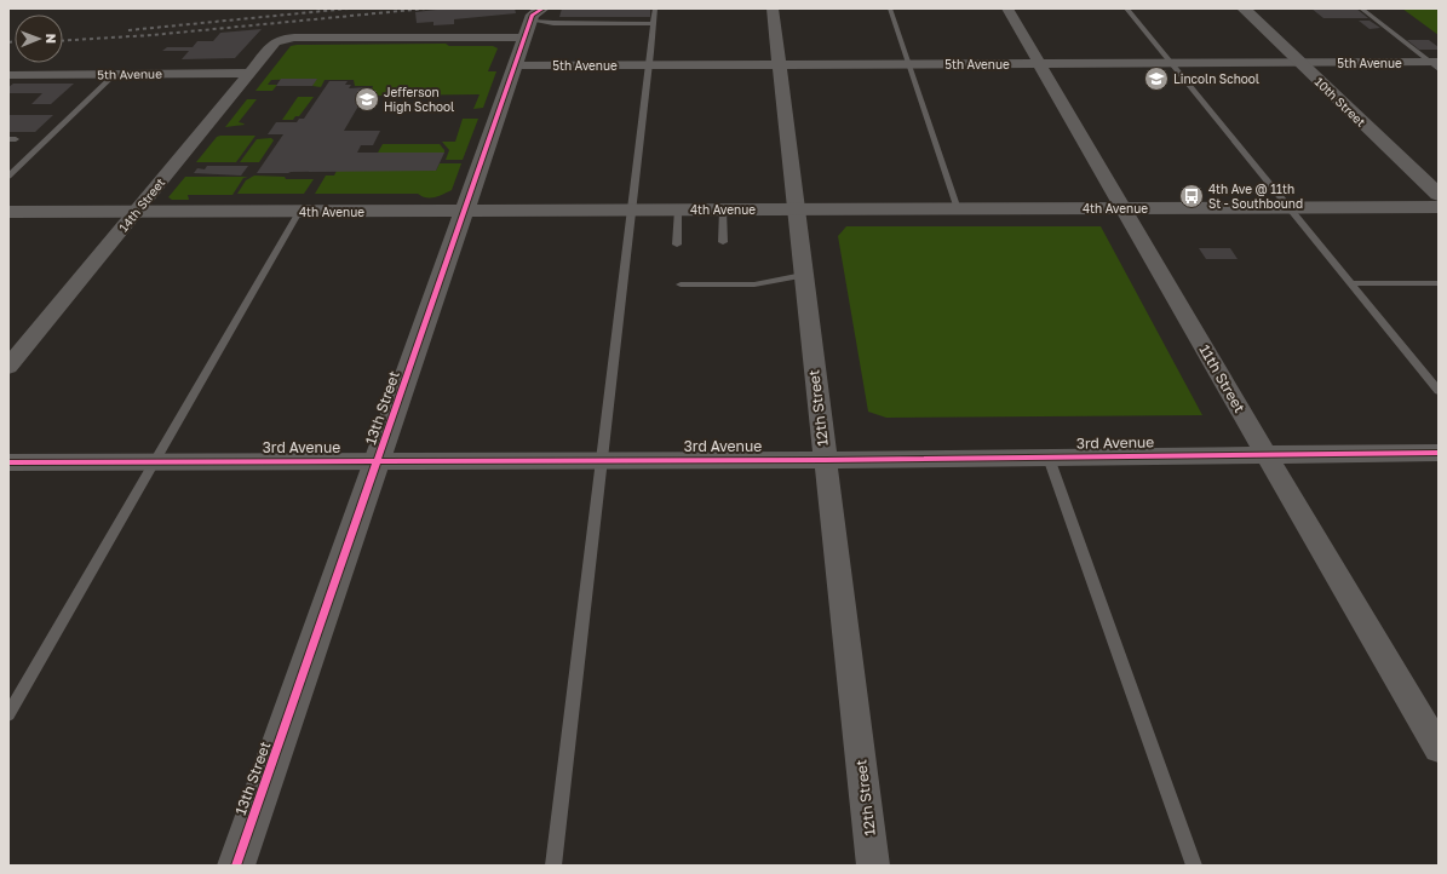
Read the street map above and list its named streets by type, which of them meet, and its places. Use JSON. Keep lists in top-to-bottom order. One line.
{"streets":{"street":["5th Avenue","10th Street","14th Street","4th Avenue","11th Street","13th Street","12th Street","3rd Avenue"]},"crossings":[["5th Avenue","10th Street"],["5th Avenue","14th Street"],["5th Avenue","11th Street"],["5th Avenue","13th Street"],["5th Avenue","12th Street"],["14th Street","4th Avenue"],["14th Street","13th Street"],["4th Avenue","11th Street"],["4th Avenue","13th Street"],["4th Avenue","12th Street"],["11th Street","3rd Avenue"],["13th Street","3rd Avenue"],["12th Street","3rd Avenue"]],"places":{"school or university":["Lincoln School","Jefferson High School"],"bus stop":["4th Ave @ 11th St - Southbound"]},"north":"right"}
